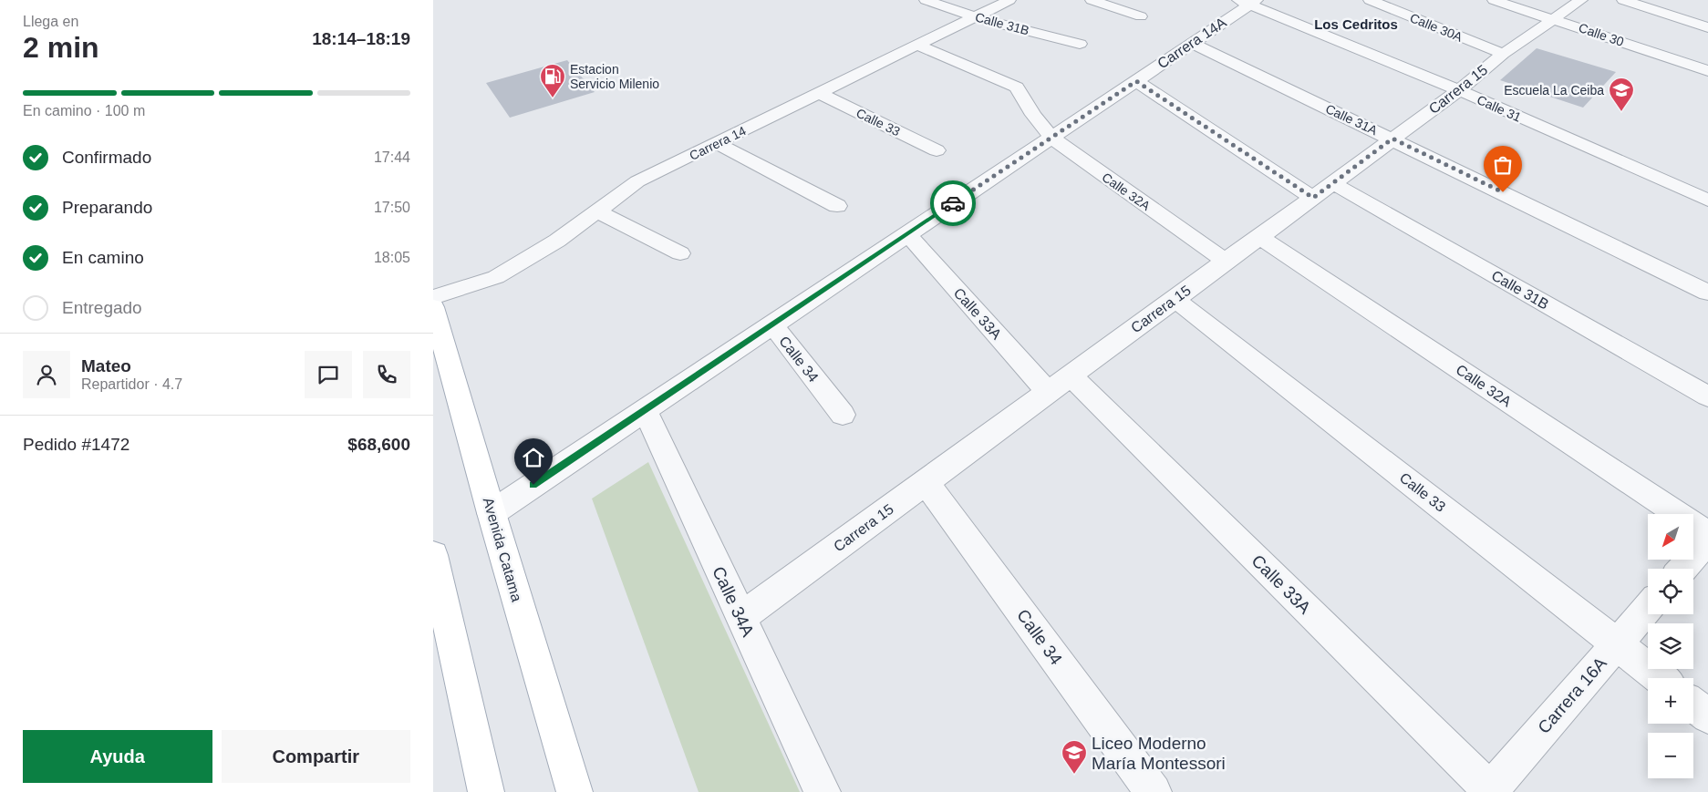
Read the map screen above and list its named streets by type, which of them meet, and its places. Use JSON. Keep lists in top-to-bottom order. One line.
{"streets":{"main road":["Avenida Catama"],"street":["Calle 31B","Calle 30A","Calle 30","Carrera 14A","Carrera 15","Calle 31","Calle 31A","Calle 33","Carrera 14","Calle 32A","Calle 33A","Calle 34","Calle 34A","Carrera 16A"]},"crossings":[["Calle 31B","Carrera 15"],["Calle 31B","Carrera 14"],["Calle 30A","Carrera 15"],["Calle 30","Carrera 15"],["Carrera 14A","Calle 31"],["Carrera 14A","Calle 31A"],["Carrera 14A","Calle 32A"],["Carrera 14A","Calle 33A"],["Carrera 14A","Calle 34"],["Carrera 14A","Avenida Catama"],["Carrera 14A","Calle 34A"],["Carrera 15","Calle 31"],["Carrera 15","Calle 31A"],["Carrera 15","Calle 33"],["Carrera 15","Calle 32A"],["Carrera 15","Calle 33A"],["Carrera 15","Calle 34"],["Carrera 15","Calle 34A"],["Calle 33","Carrera 14"],["Calle 33","Carrera 16A"],["Carrera 14","Calle 32A"],["Calle 33A","Carrera 16A"]],"districts":["Los Cedritos"],"places":{"fuel station":["Estacion Servicio Milenio"],"school or university":["Escuela La Ceiba","Liceo Moderno María Montessori"]},"north":"bottom left","page":{"heading":["2 min","Llega en","18:14–18:19"],"panel":["Mateo","Repartidor · 4.7","Pedido #1472","$68,600"],"bar":"En camino · 100 m","list":[["Confirmado","17:44"],["Preparando","17:50"],["En camino","18:05"],"Entregado"],"map_buttons":["+","−"],"buttons":["Ayuda","Compartir"]}}
